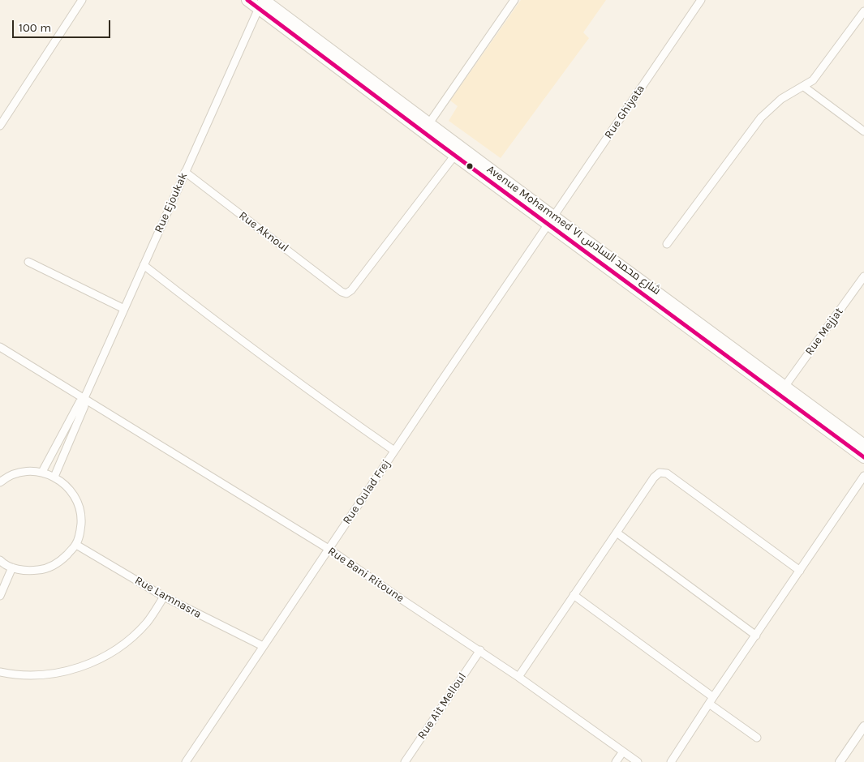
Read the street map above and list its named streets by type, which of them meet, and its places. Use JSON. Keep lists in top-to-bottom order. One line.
{"streets":{"main road":["Avenue Mohammed VI شارع محمد السادس"],"street":["Rue Ghiyata","Rue Ejoukak","Rue Aknoul","Rue Mejjat","Rue Oulad Frej","Rue Bani Ritoune","Rue Lamnasra","Rue Ait Melloul"]},"crossings":[["Rue Ghiyata","Avenue Mohammed VI شارع محمد السادس"],["Rue Ghiyata","Rue Oulad Frej"],["Rue Ejoukak","Avenue Mohammed VI شارع محمد السادس"],["Rue Ejoukak","Rue Aknoul"],["Rue Ejoukak","Rue Bani Ritoune"],["Avenue Mohammed VI شارع محمد السادس","Rue Aknoul"],["Avenue Mohammed VI شارع محمد السادس","Rue Mejjat"],["Avenue Mohammed VI شارع محمد السادس","Rue Oulad Frej"],["Rue Oulad Frej","Rue Bani Ritoune"],["Rue Oulad Frej","Rue Lamnasra"],["Rue Bani Ritoune","Rue Ait Melloul"]],"scale_bar":"100 m"}
